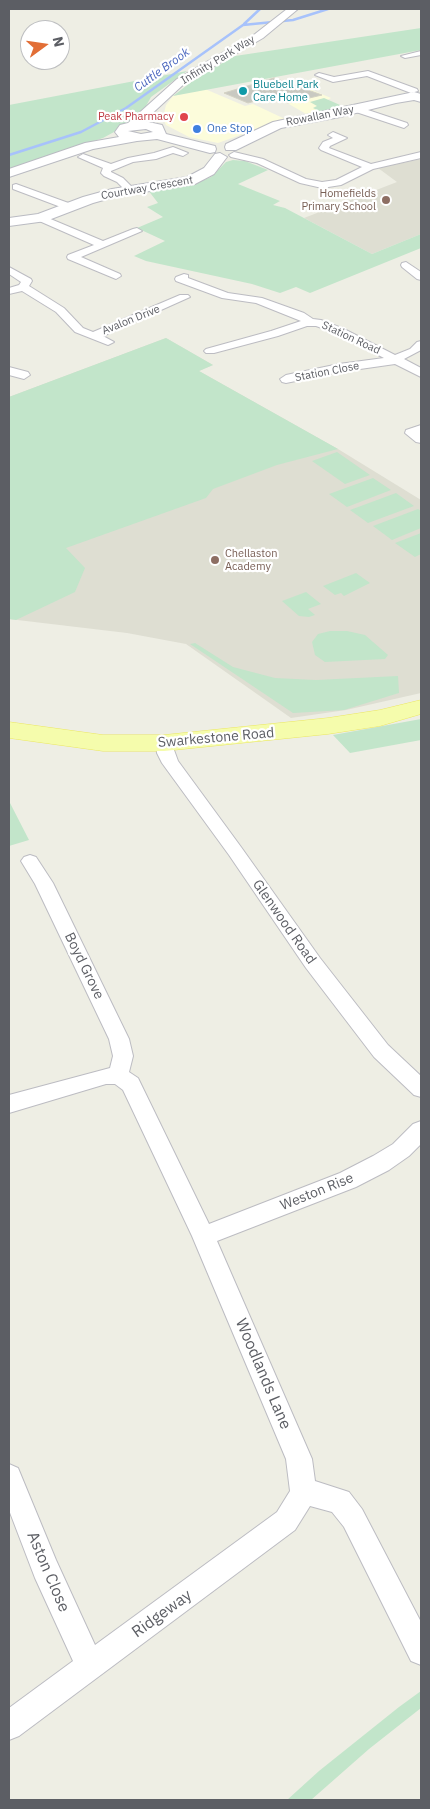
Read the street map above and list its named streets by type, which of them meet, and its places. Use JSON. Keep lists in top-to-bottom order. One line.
{"streets":{"main road":["Swarkestone Road"],"street":["Infinity Park Way","Rowallan Way","Courtway Crescent","Avalon Drive","Station Road","Station Close","Glenwood Road","Boyd Grove","Weston Rise","Woodlands Lane","Aston Close","Ridgeway"]},"crossings":[["Infinity Park Way","Rowallan Way"],["Rowallan Way","Courtway Crescent"],["Station Road","Station Close"],["Swarkestone Road","Glenwood Road"],["Boyd Grove","Woodlands Lane"],["Weston Rise","Woodlands Lane"],["Woodlands Lane","Ridgeway"],["Aston Close","Ridgeway"]],"water":["Cuttle Brook"],"places":["Bluebell Park Care Home","Peak Pharmacy","One Stop","Homefields Primary School","Chellaston Academy"],"north":"right"}
